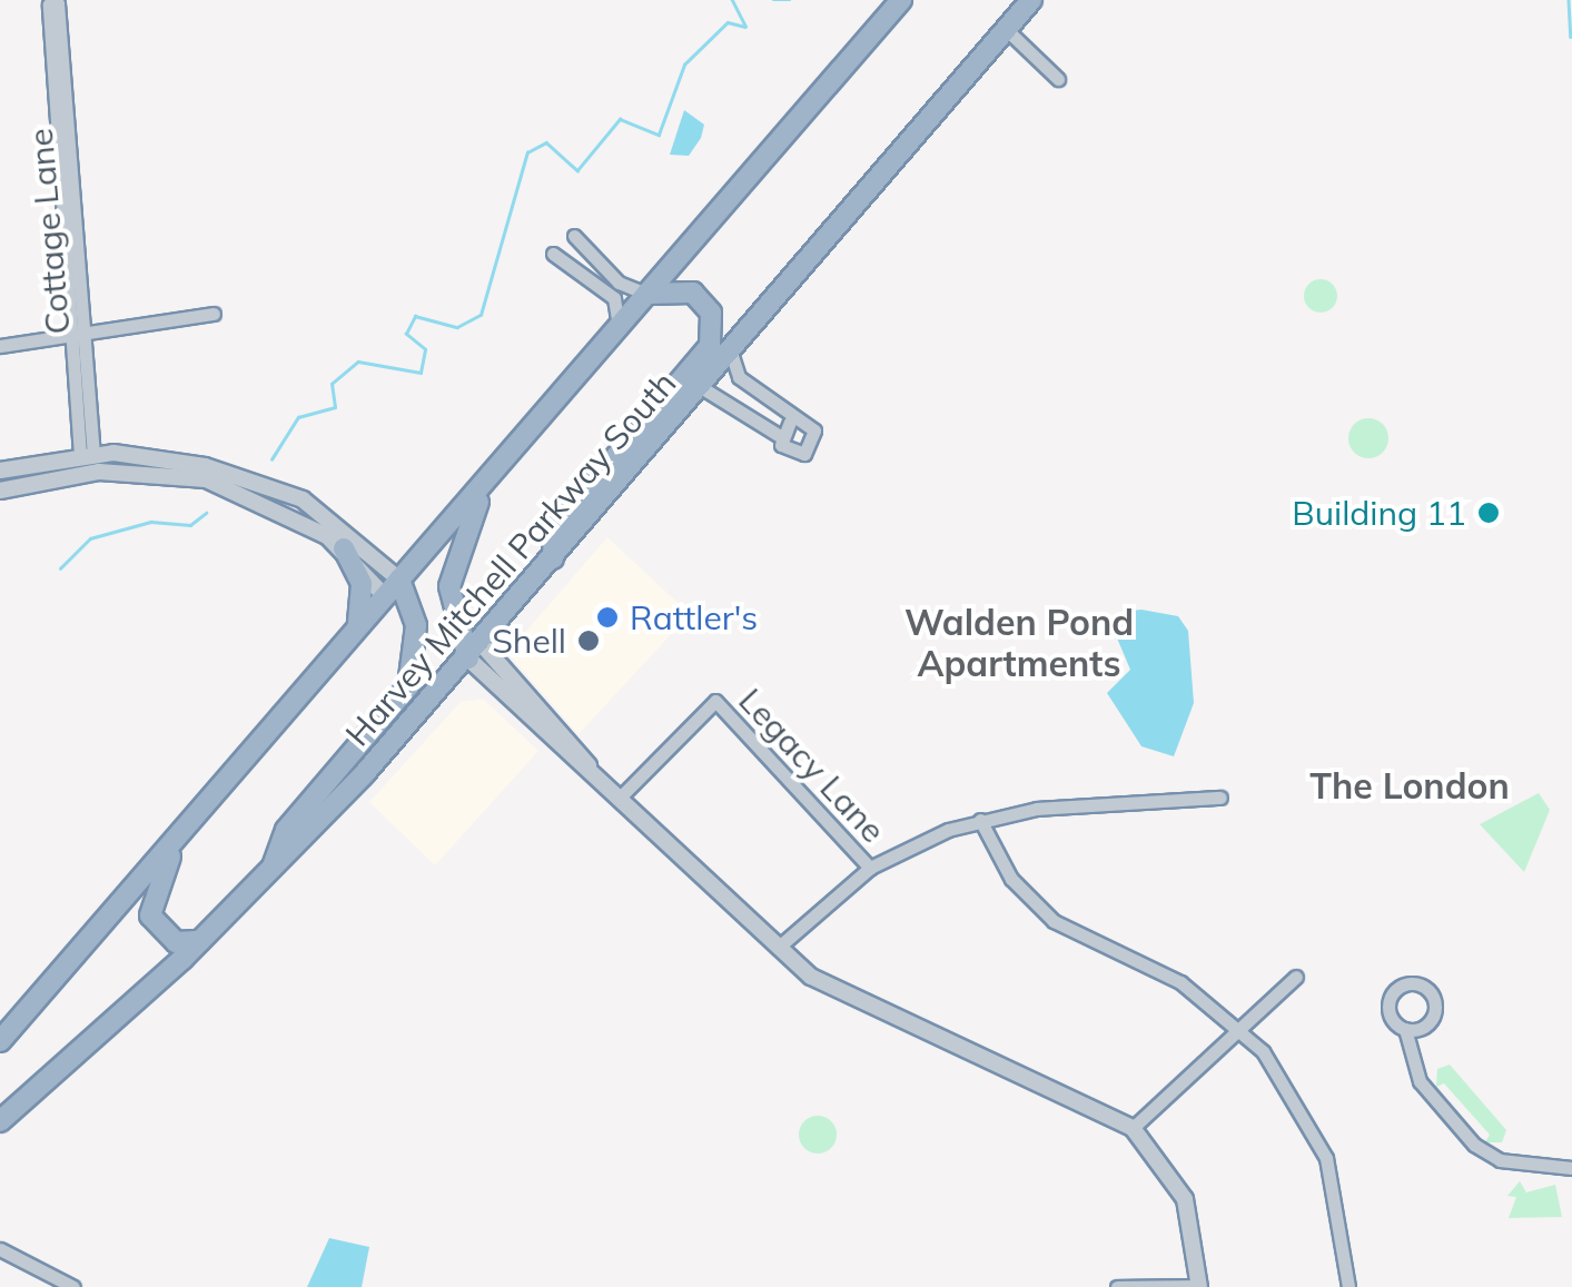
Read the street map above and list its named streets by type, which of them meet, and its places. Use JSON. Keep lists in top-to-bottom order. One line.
{"streets":{"highway":["Harvey Mitchell Parkway South"],"street":["Cottage Lane","Legacy Lane"]},"districts":["Walden Pond Apartments","The London"],"places":["Building 11","Rattler's","Shell"]}
